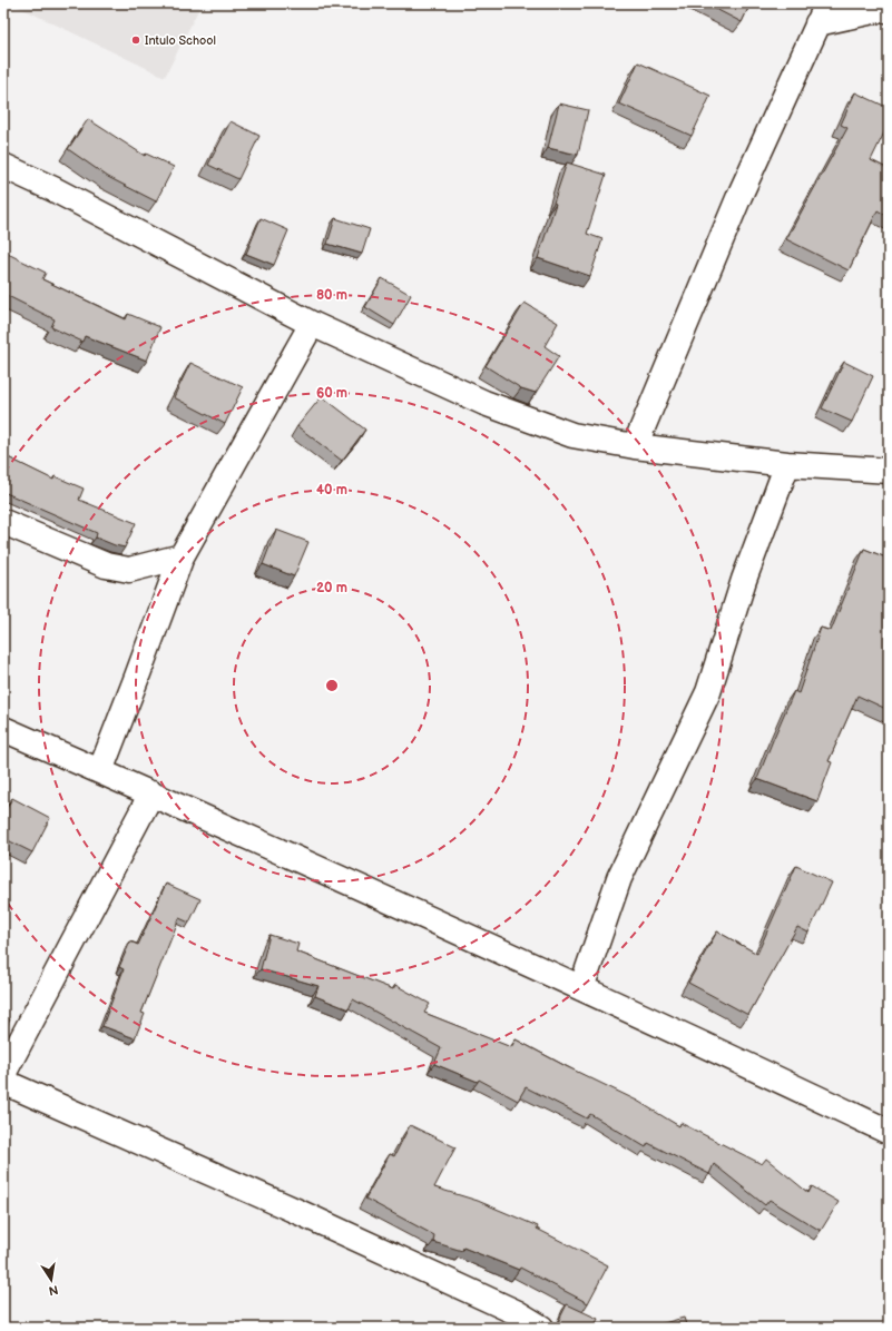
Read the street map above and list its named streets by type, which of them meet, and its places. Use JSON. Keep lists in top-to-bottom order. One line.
{"places":["Intulo School"],"north":"bottom","rings":["80 m","60 m","40 m","20 m"]}
